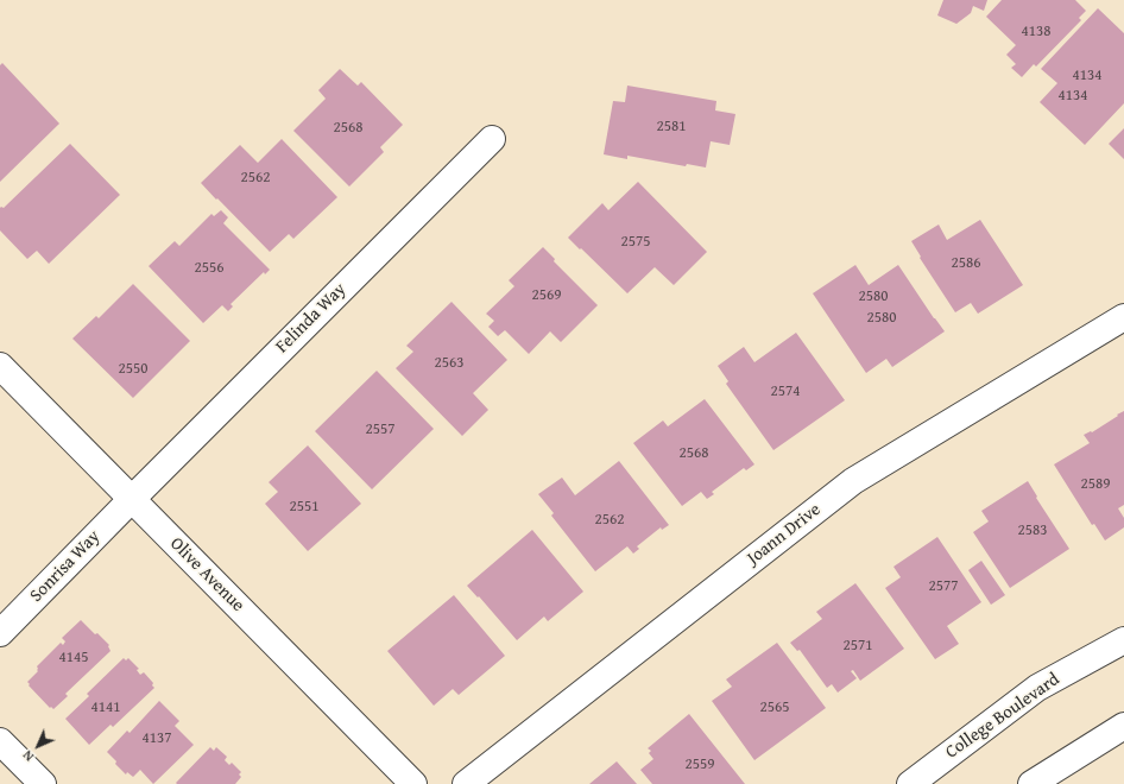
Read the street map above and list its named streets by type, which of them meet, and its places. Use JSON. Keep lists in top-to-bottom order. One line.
{"streets":{"street":["Felinda Way","Joann Drive","Sonrisa Way","Olive Avenue","College Boulevard"]},"crossings":[["Felinda Way","Sonrisa Way"],["Felinda Way","Olive Avenue"],["Sonrisa Way","Olive Avenue"]],"house_numbers":["4138","4134","4134","2581","2568","2562","2575","2586","2556","2569","2580","2580","2563","2550","2574","2557","2568","2589","2551","2562","2583","2577","2571","4145","4141","2565","4137","2559"],"north":"bottom left"}
